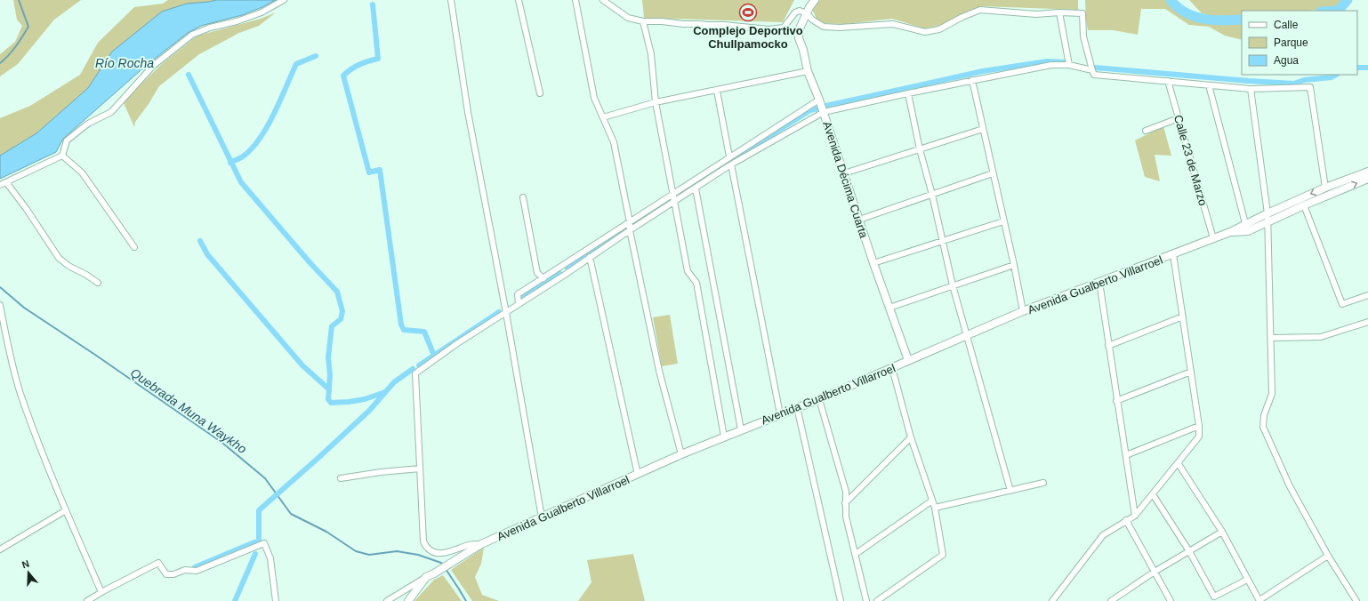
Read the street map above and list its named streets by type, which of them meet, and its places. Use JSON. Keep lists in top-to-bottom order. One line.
{"streets":{"main road":["Avenida Décima Cuarta","Avenida Gualberto Villarroel"],"street":["Calle 23 de Marzo"]},"crossings":[["Calle 23 de Marzo","Avenida Gualberto Villarroel"],["Avenida Décima Cuarta","Avenida Gualberto Villarroel"]],"water":["Río Rocha","Quebrada Muna Waykho"],"places":{"sports":["Complejo Deportivo Chullpamocko"]},"legend":["Calle","Parque","Agua"],"north":"top"}
